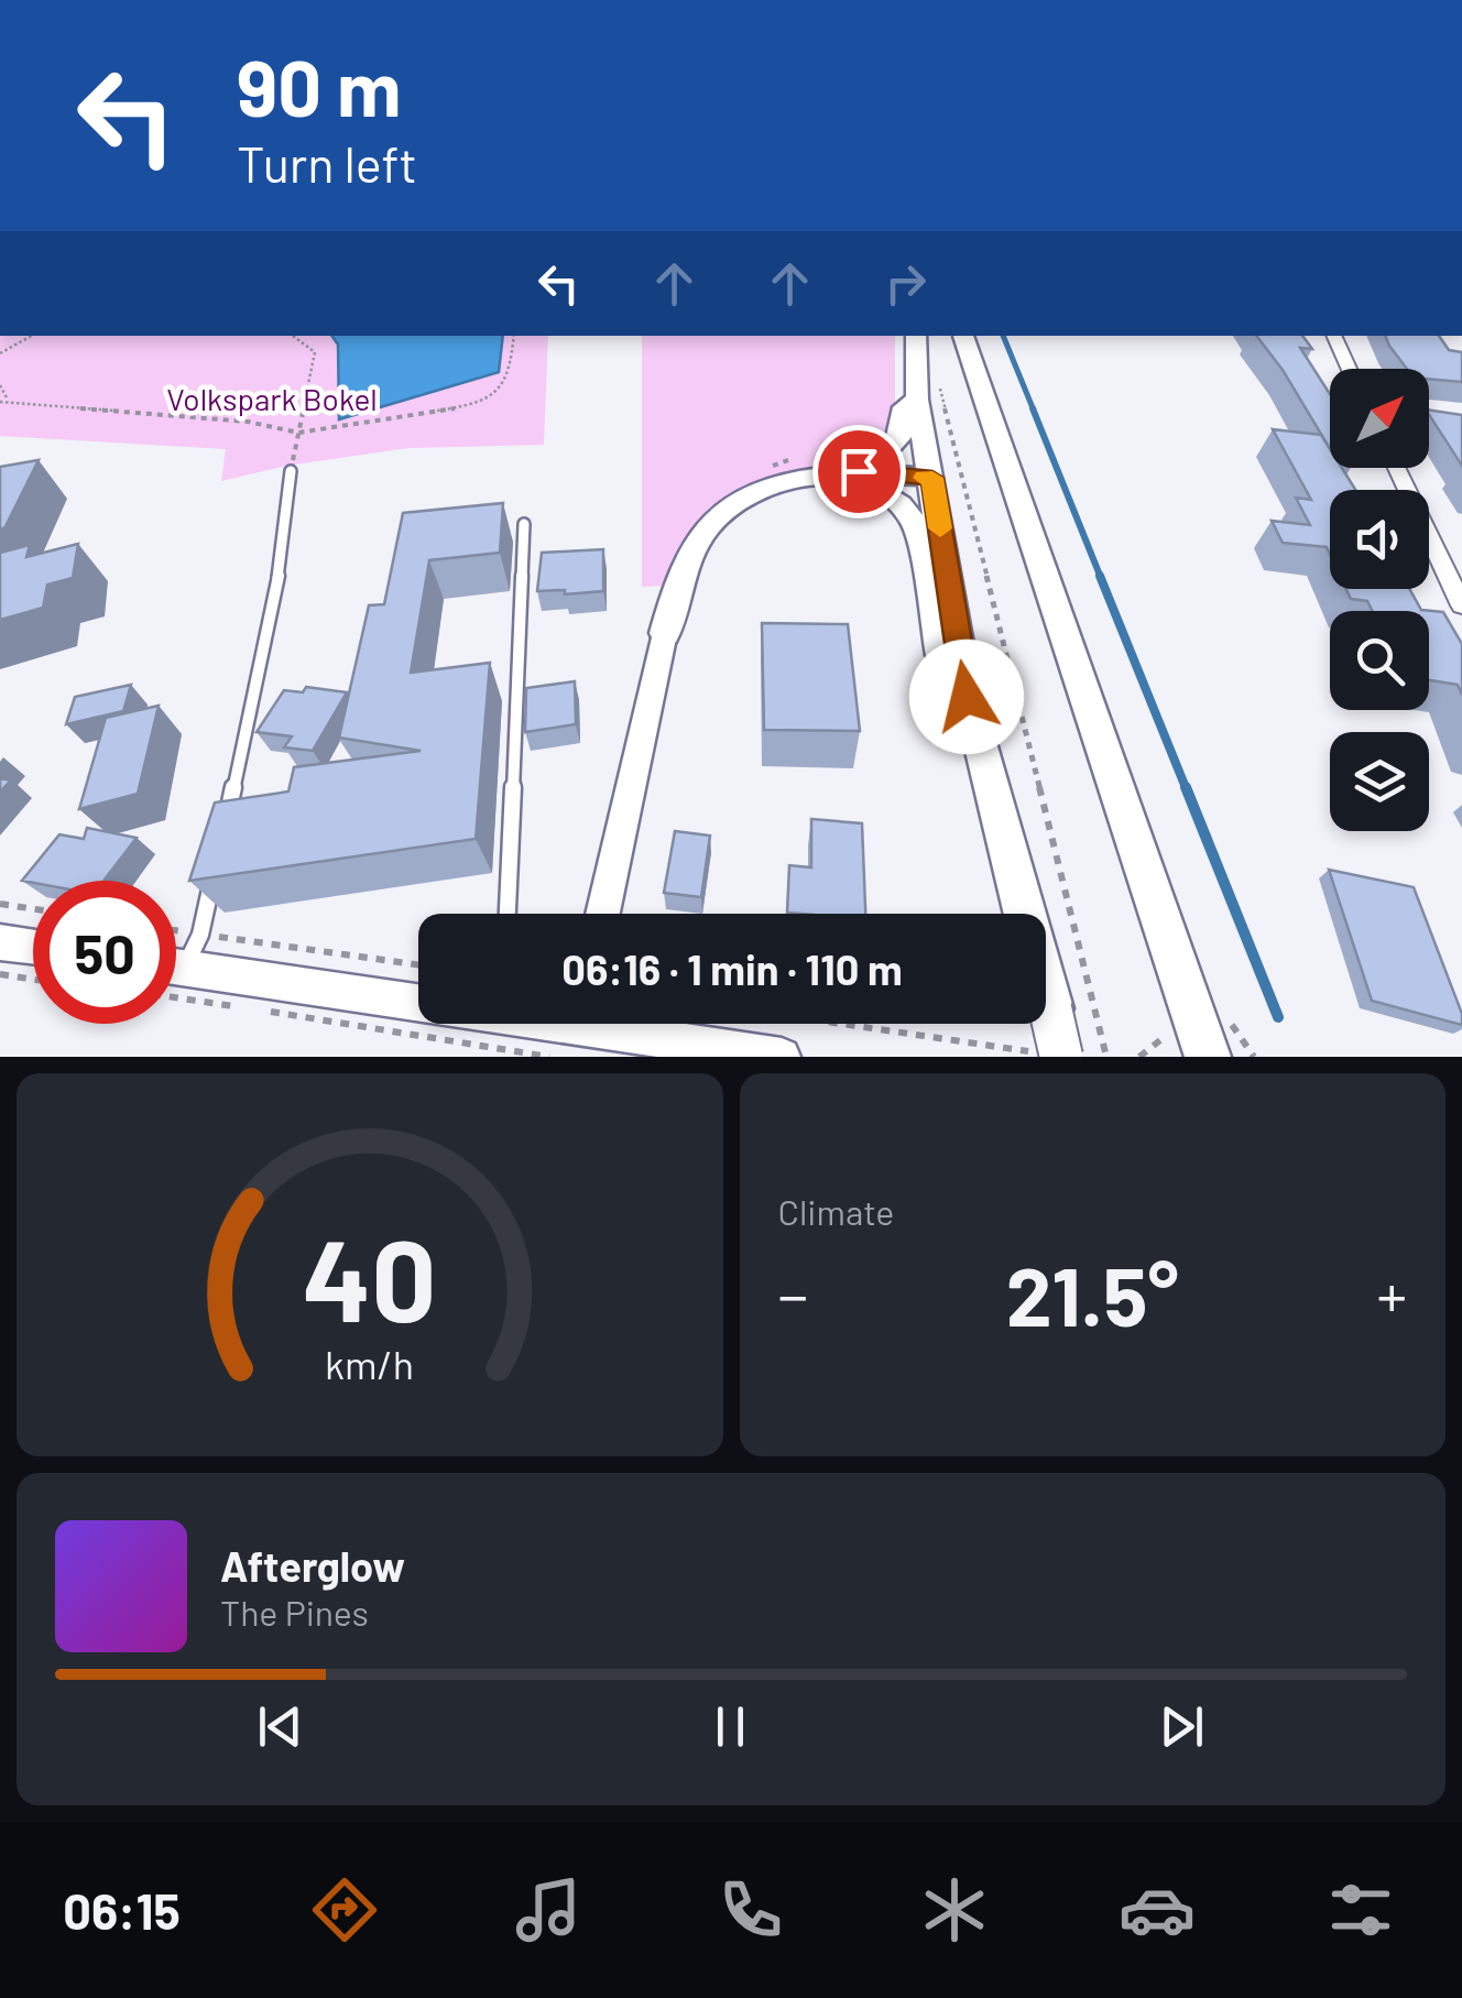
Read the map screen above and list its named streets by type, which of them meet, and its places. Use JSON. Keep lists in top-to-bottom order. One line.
{"parks":["Volkspark Bokel"],"north":"top right","page":{"turn":["90 m","Turn left"],"limit":"50","trip":"06:16 · 1 min · 110 m","tile":"Climate","heat":["−","21.5°","+"],"song":["Afterglow","The Pines"],"tabs":"06:15","gauge":["40","km/h"]}}
